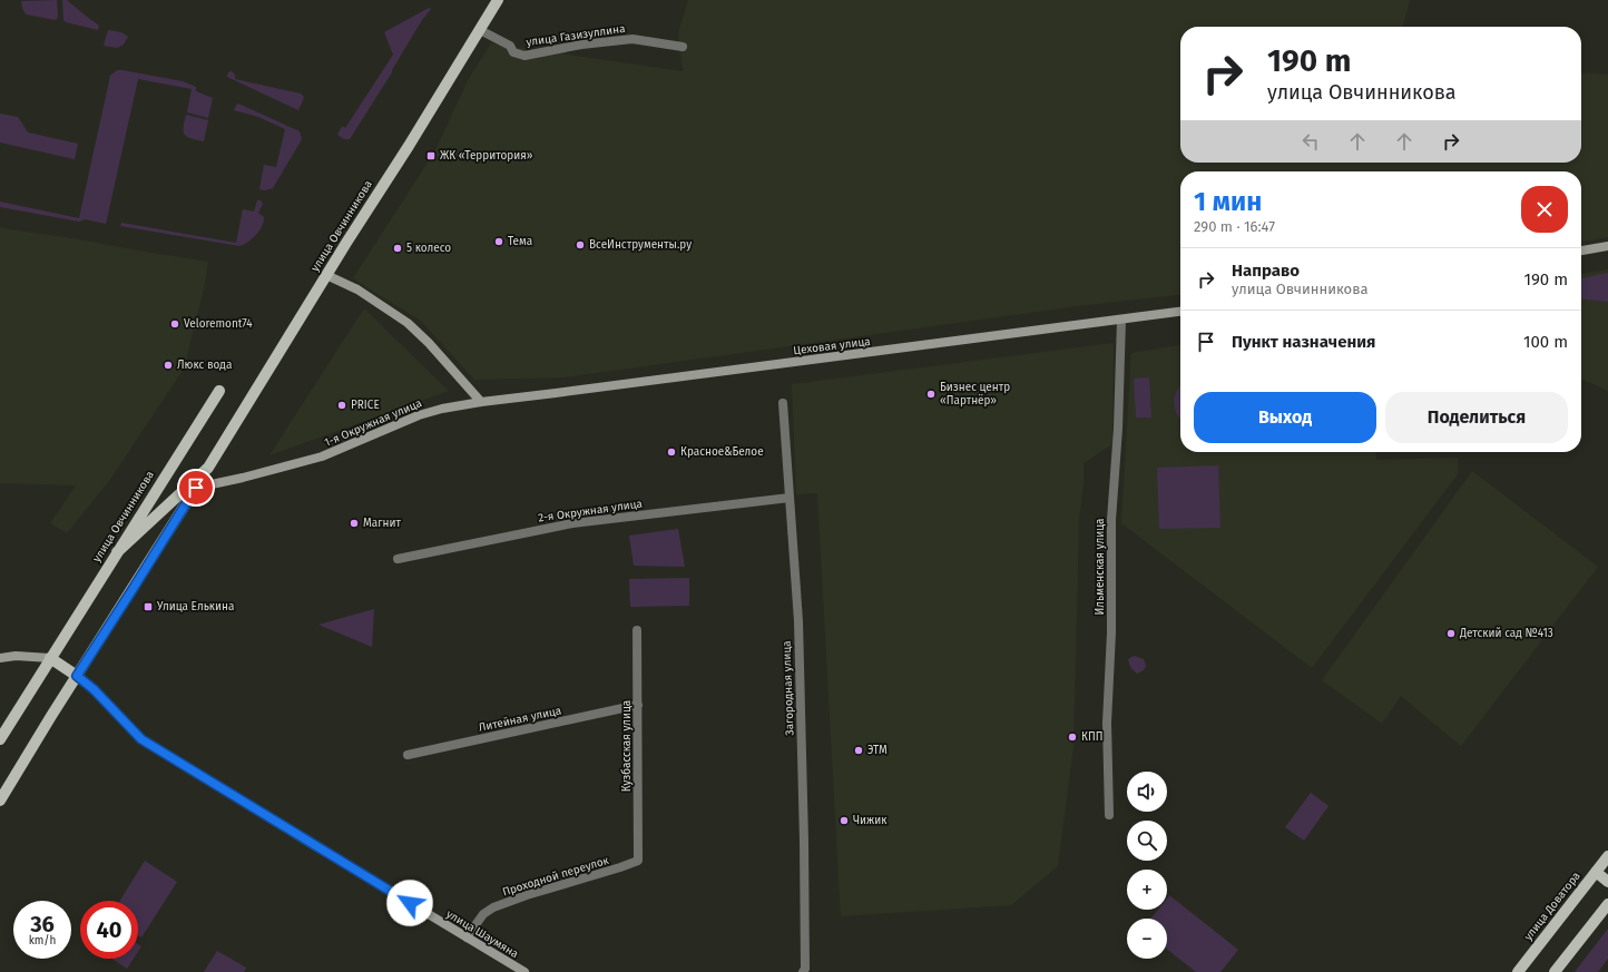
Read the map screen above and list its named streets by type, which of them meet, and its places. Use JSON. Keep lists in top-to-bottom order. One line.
{"streets":{"main road":["улица Овчинникова","Цеховая улица","1-я Окружная улица","улица Доватора","улица Шаумяна"],"street":["улица Газизуллина","2-я Окружная улица","Ильменская улица","Загородная улица","Литейная улица","Кузбасская улица","Проходной переулок"]},"crossings":[["улица Газизуллина","улица Овчинникова"],["Цеховая улица","1-я Окружная улица"],["Цеховая улица","Ильменская улица"],["2-я Окружная улица","Загородная улица"],["Литейная улица","Кузбасская улица"],["Кузбасская улица","Проходной переулок"],["Проходной переулок","улица Шаумяна"]],"places":{"transit":["ЖК «Территория»","Улица Елькина"],"other":["Тема","ВсеИнструменты.ру","5 колесо","Veloremont74","Люкс вода","Бизнес центр «Партнёр»","PRICE","Красное&Белое","Магнит","Детский сад №413","КПП","ЭТМ","Чижик"]},"page":{"turn":["190 m","улица Овчинникова"],"heading":["1 мин","290 m · 16:47"],"list":[{"name":"Направо","note":"улица Овчинникова","value":"190 m"},{"name":"Пункт назначения","value":"100 m"}],"buttons":["Выход","Поделиться"],"map_buttons":["+","−"],"speed":"36 km/h","limit":"40"}}
